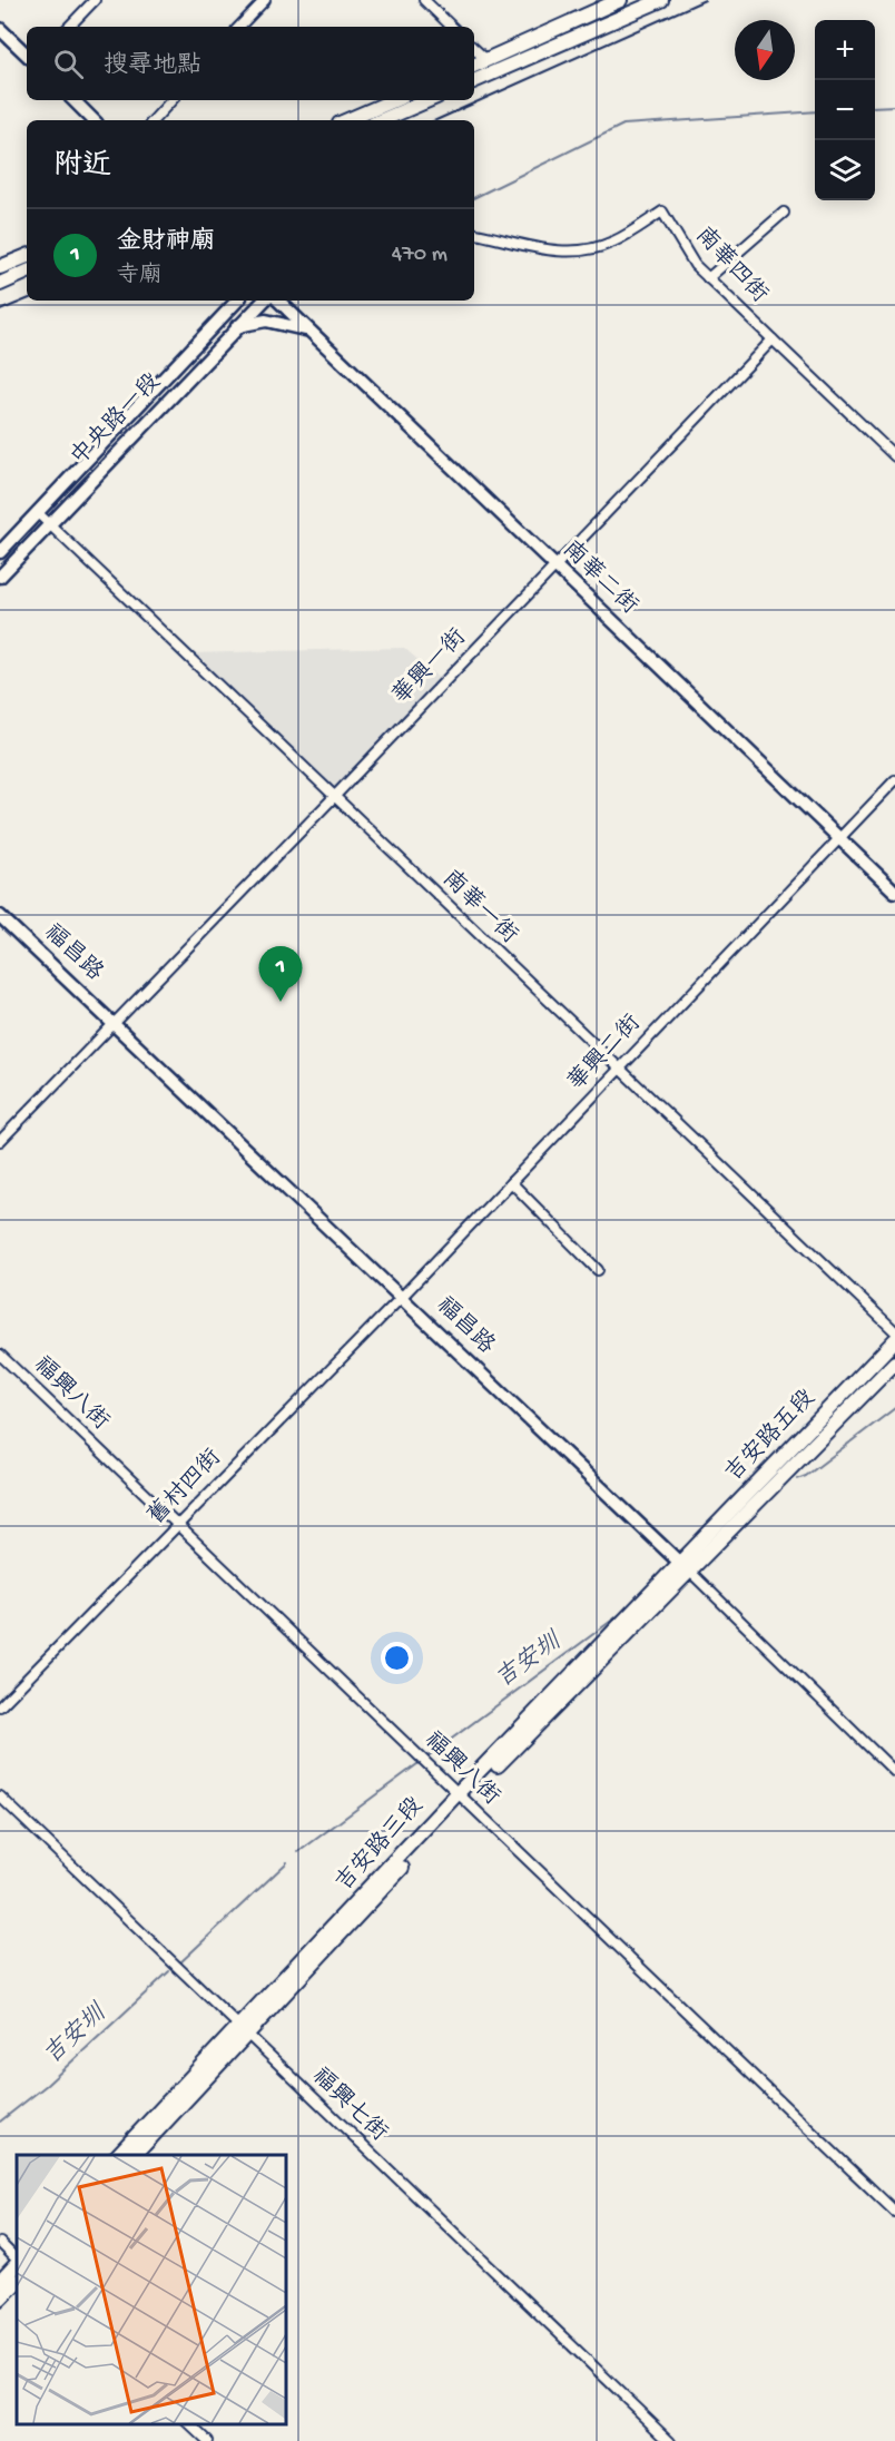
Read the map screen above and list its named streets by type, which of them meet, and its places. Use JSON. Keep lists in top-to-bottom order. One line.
{"streets":{"main road":["吉安路五段","吉安路三段"],"street":["南華四街","中央路一段","南華二街","華興一街","南華一街","福昌路","華興二街","福興八街","舊村四街","福興七街"]},"crossings":[["南華四街","華興一街"],["中央路一段","南華一街"],["南華二街","華興一街"],["南華二街","華興二街"],["華興一街","南華一街"],["華興一街","福昌路"],["南華一街","華興二街"],["福昌路","華興二街"],["福昌路","吉安路五段"],["福昌路","舊村四街"],["福昌路","吉安路三段"],["華興二街","舊村四街"],["福興八街","舊村四街"],["福興八街","吉安路三段"],["吉安路五段","吉安路三段"],["吉安路三段","福興七街"]],"water":["吉安圳"],"north":"bottom","page":{"map_buttons":["+","−"],"search":"搜尋地點","heading":"附近","list":[{"mark":"1","name":"金財神廟","note":"寺廟","value":"470 m"}],"pins":"1"}}
